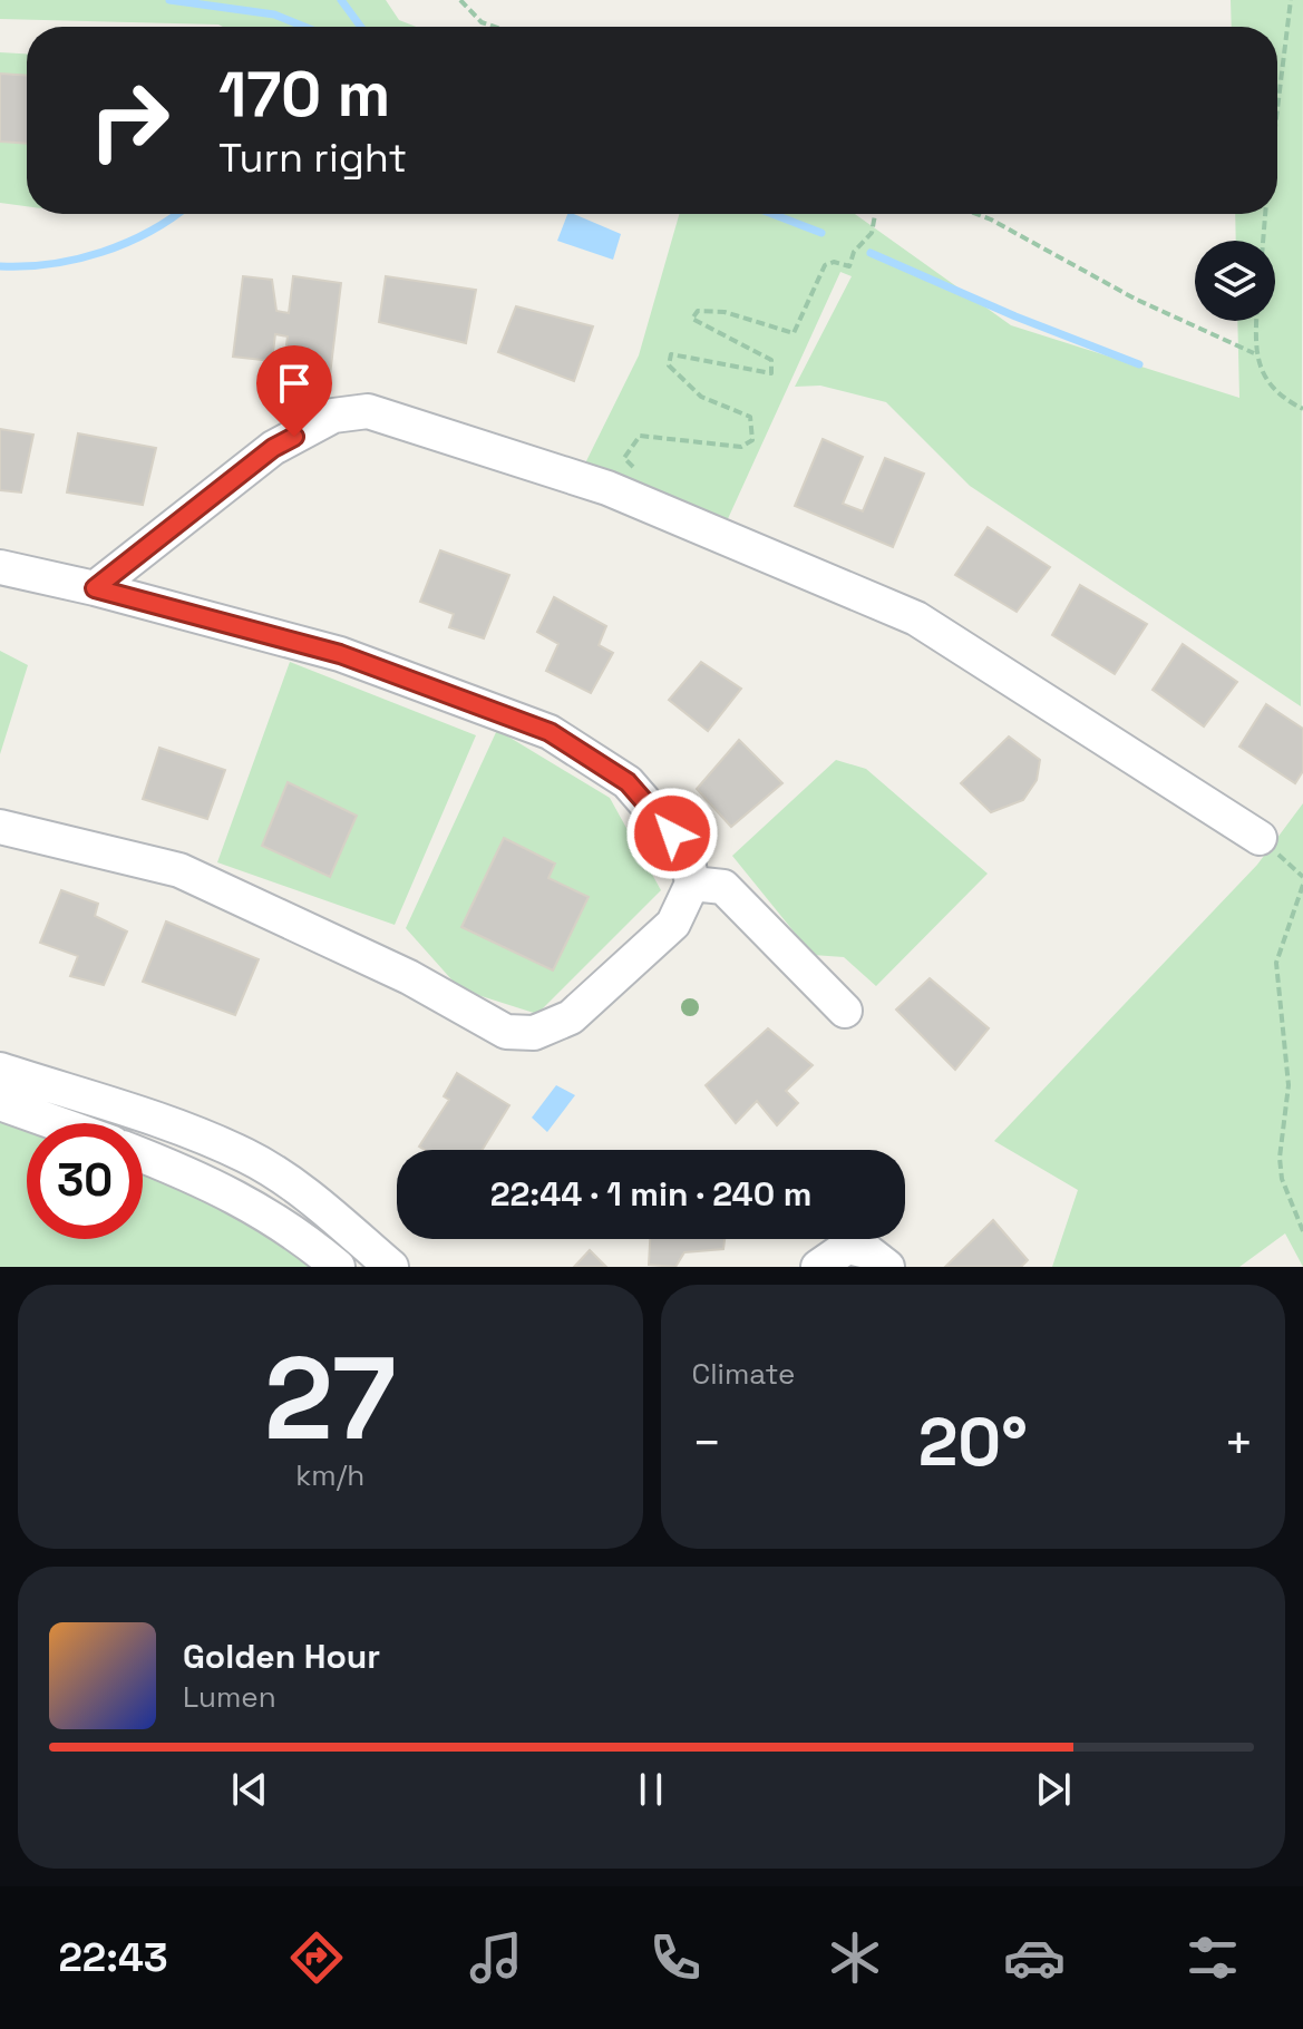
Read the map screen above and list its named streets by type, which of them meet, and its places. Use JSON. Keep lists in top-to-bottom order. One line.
{"page":{"turn":["170 m","Turn right"],"limit":"30","trip":"22:44 · 1 min · 240 m","tile":[["27","km/h"],"Climate"],"heat":["−","20°","+"],"song":["Golden Hour","Lumen"],"tabs":"22:43"}}
